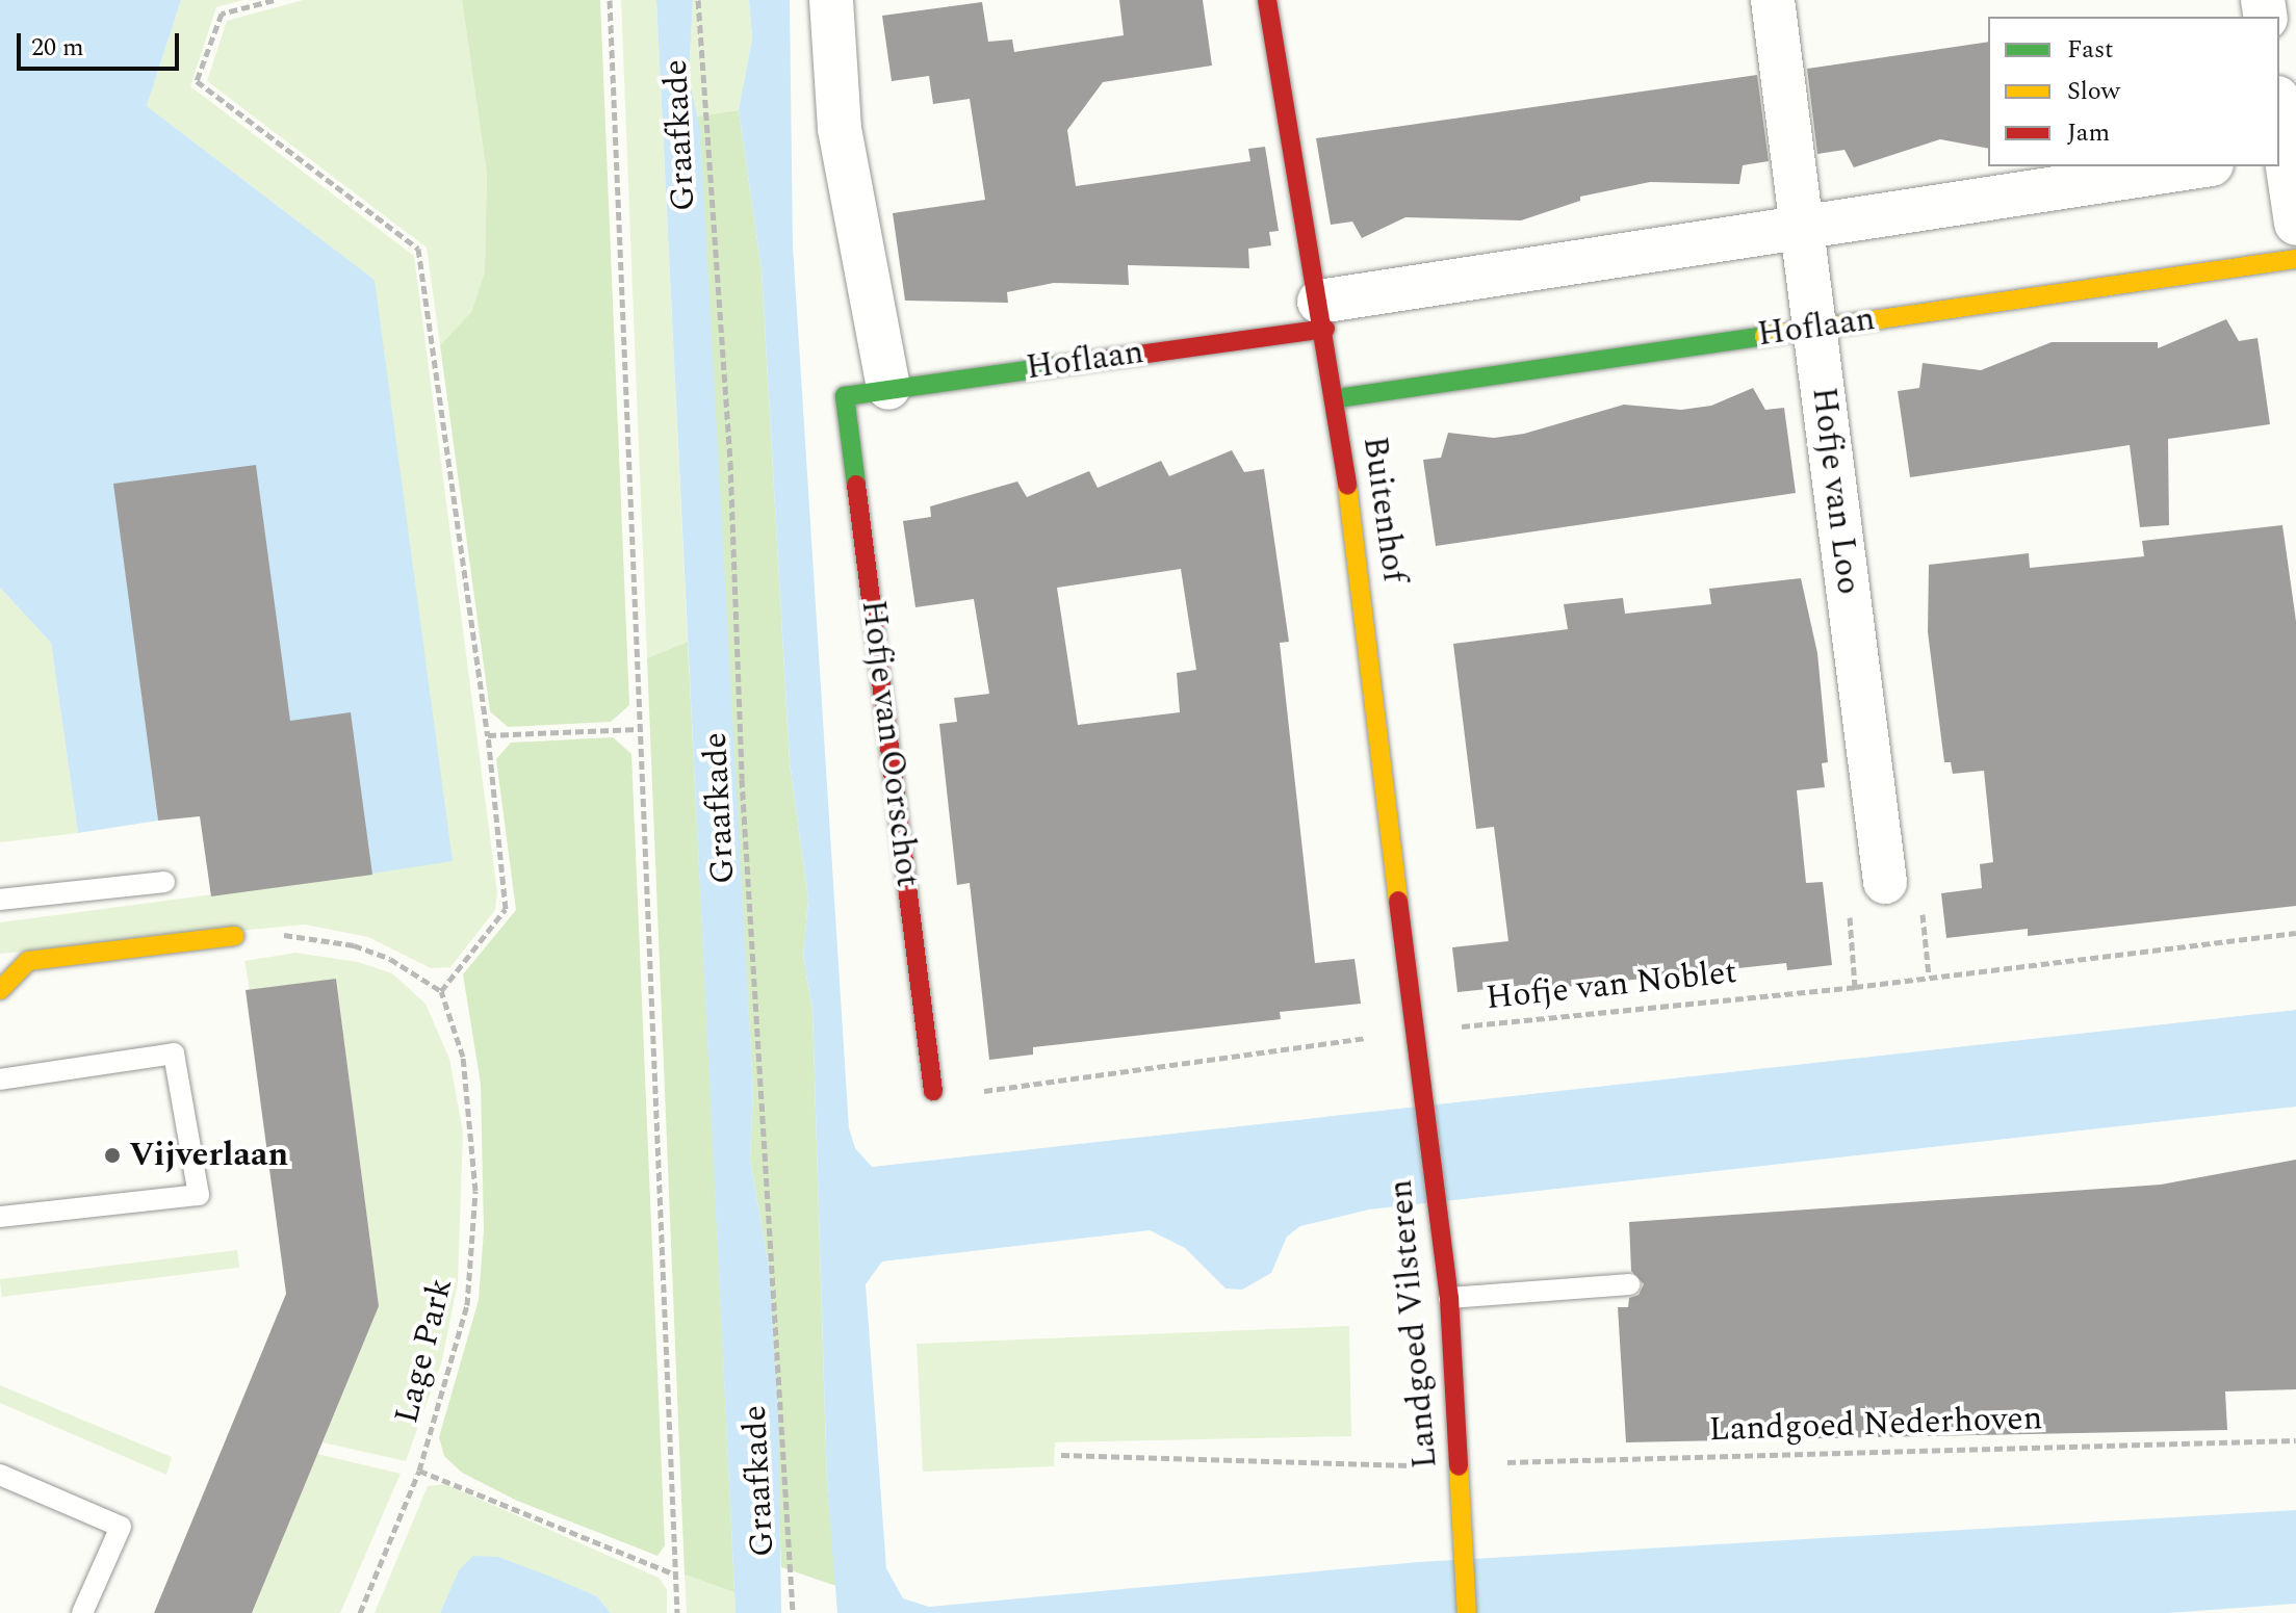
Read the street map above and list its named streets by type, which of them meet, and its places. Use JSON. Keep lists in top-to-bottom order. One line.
{"streets":{"street":["Hoflaan","Hofje van Loo","Buitenhof","Hofje van Oorschot","Landgoed Vilsteren"],"path":["Graafkade","Hofje van Noblet","Lage Park","Landgoed Nederhoven"]},"crossings":[["Hoflaan","Hofje van Loo"],["Hoflaan","Buitenhof"],["Hoflaan","Hofje van Oorschot"],["Buitenhof","Hofje van Noblet"],["Buitenhof","Landgoed Vilsteren"],["Hofje van Oorschot","Hofje van Noblet"],["Hofje van Noblet","Landgoed Vilsteren"],["Landgoed Vilsteren","Landgoed Nederhoven"]],"places":["Vijverlaan"],"legend":["Fast","Slow","Jam"],"scale_bar":"20 m"}
